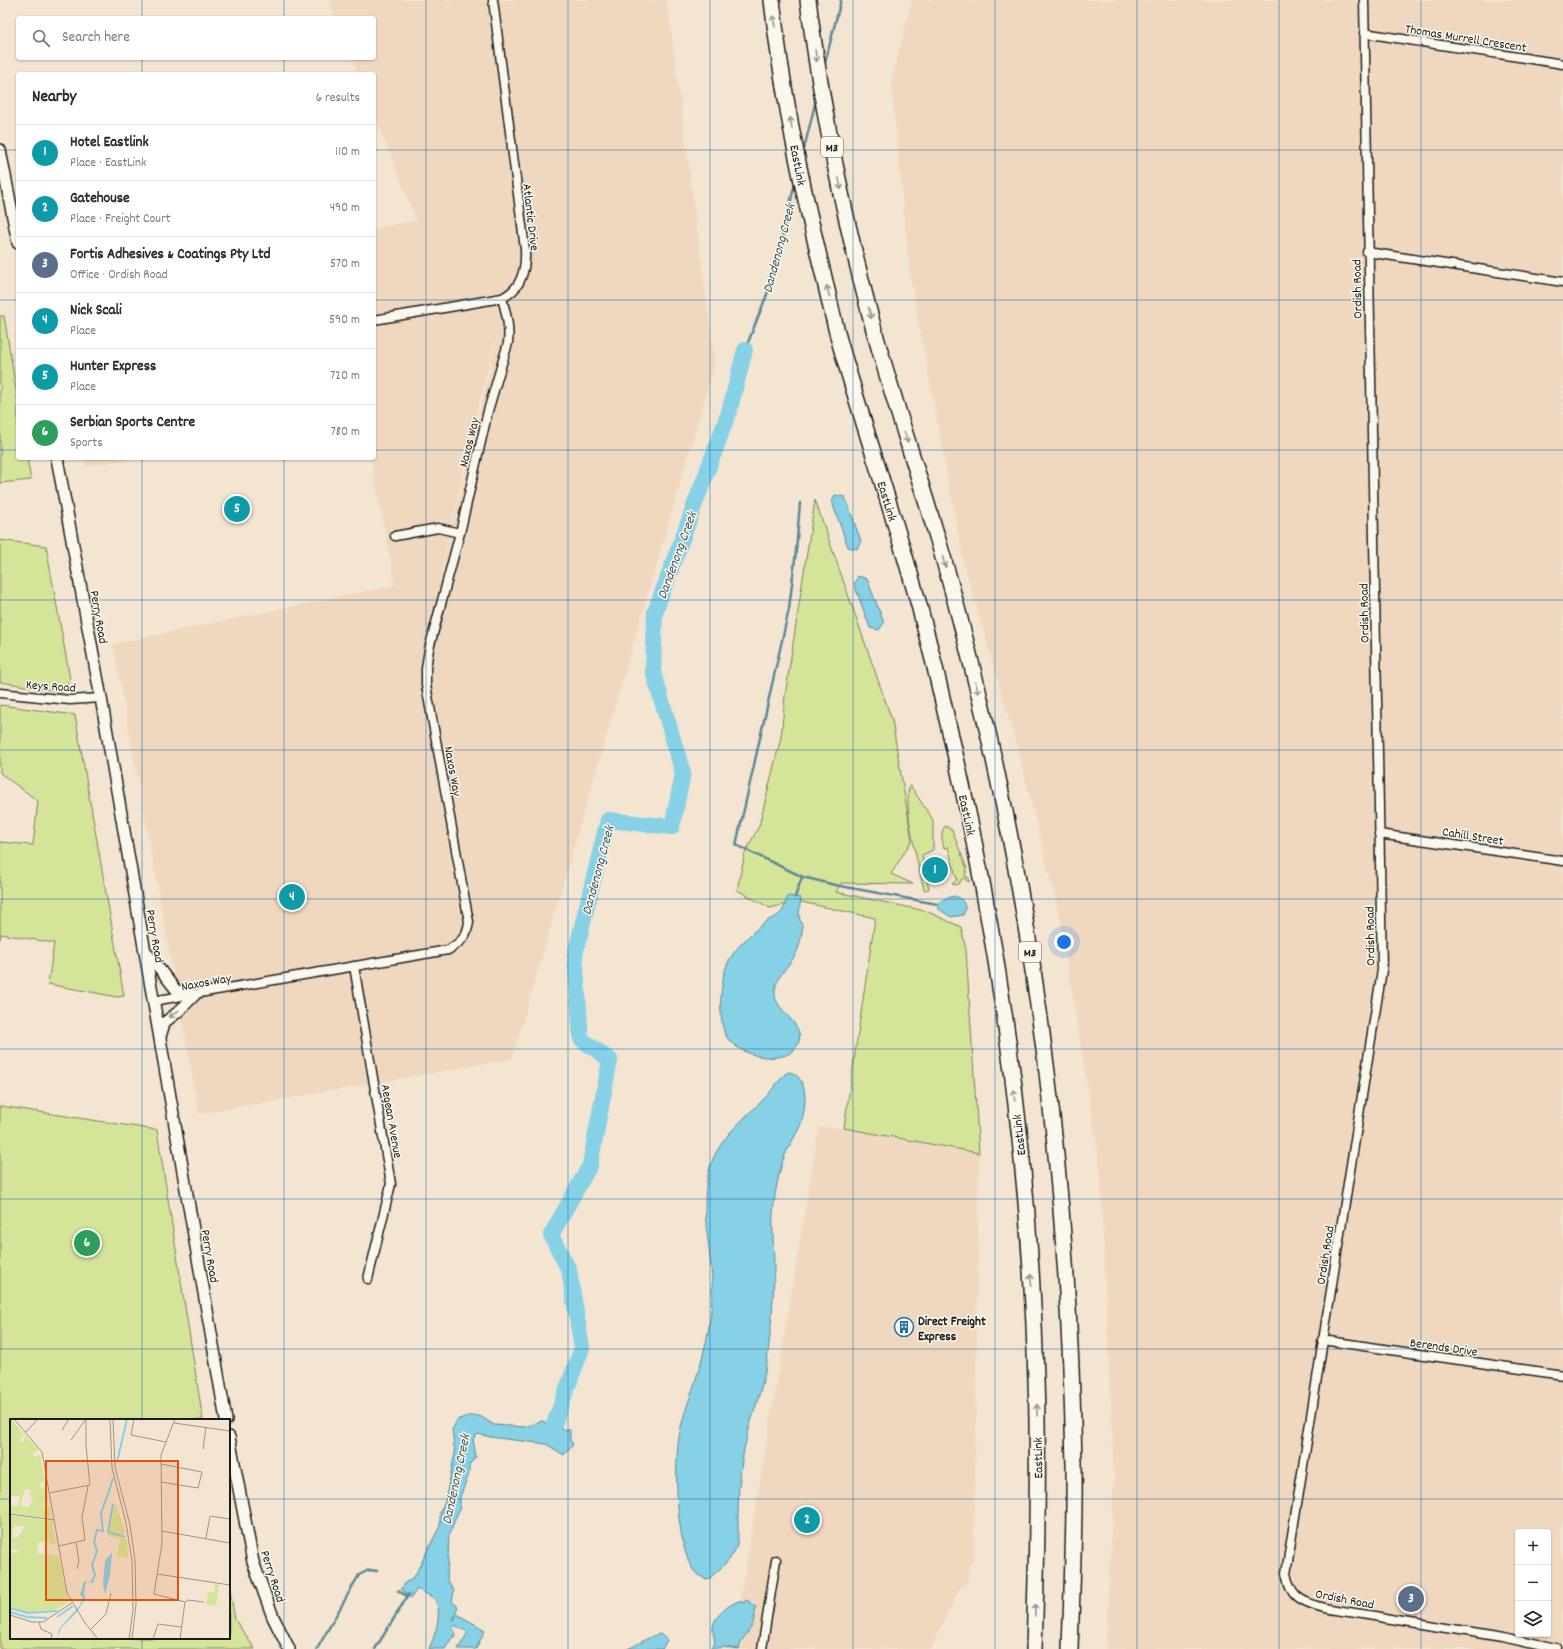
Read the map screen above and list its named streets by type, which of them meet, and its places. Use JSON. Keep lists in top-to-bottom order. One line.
{"streets":{"highway":["M3","EastLink"],"main road":["Perry Road"],"street":["Thomas Murrell Crescent","Atlantic Drive","Ordish Road","Naxos Way","Keys Road","Cahill Street","Aegean Avenue","Berends Drive"]},"crossings":[["Thomas Murrell Crescent","Ordish Road"],["Atlantic Drive","Naxos Way"],["Ordish Road","Cahill Street"],["Ordish Road","Berends Drive"],["Naxos Way","Perry Road"],["Naxos Way","Aegean Avenue"],["Perry Road","Keys Road"]],"water":["Dandenong Creek"],"places":{"building":["Direct Freight Express"]},"page":{"search":"Search here","heading":["Nearby","6 results"],"list":[{"mark":"1","name":"Hotel Eastlink","note":"Place · EastLink","value":"110 m"},{"mark":"2","name":"Gatehouse","note":"Place · Freight Court","value":"490 m"},{"mark":"3","name":"Fortis Adhesives & Coatings Pty Ltd","note":"Office · Ordish Road","value":"570 m"},{"mark":"4","name":"Nick Scali","note":"Place","value":"590 m"},{"mark":"5","name":"Hunter Express","note":"Place","value":"720 m"},{"mark":"6","name":"Serbian Sports Centre","note":"Sports","value":"780 m"}],"pins":["5","1","4","6","2","3"],"map_buttons":["+","−"]}}
